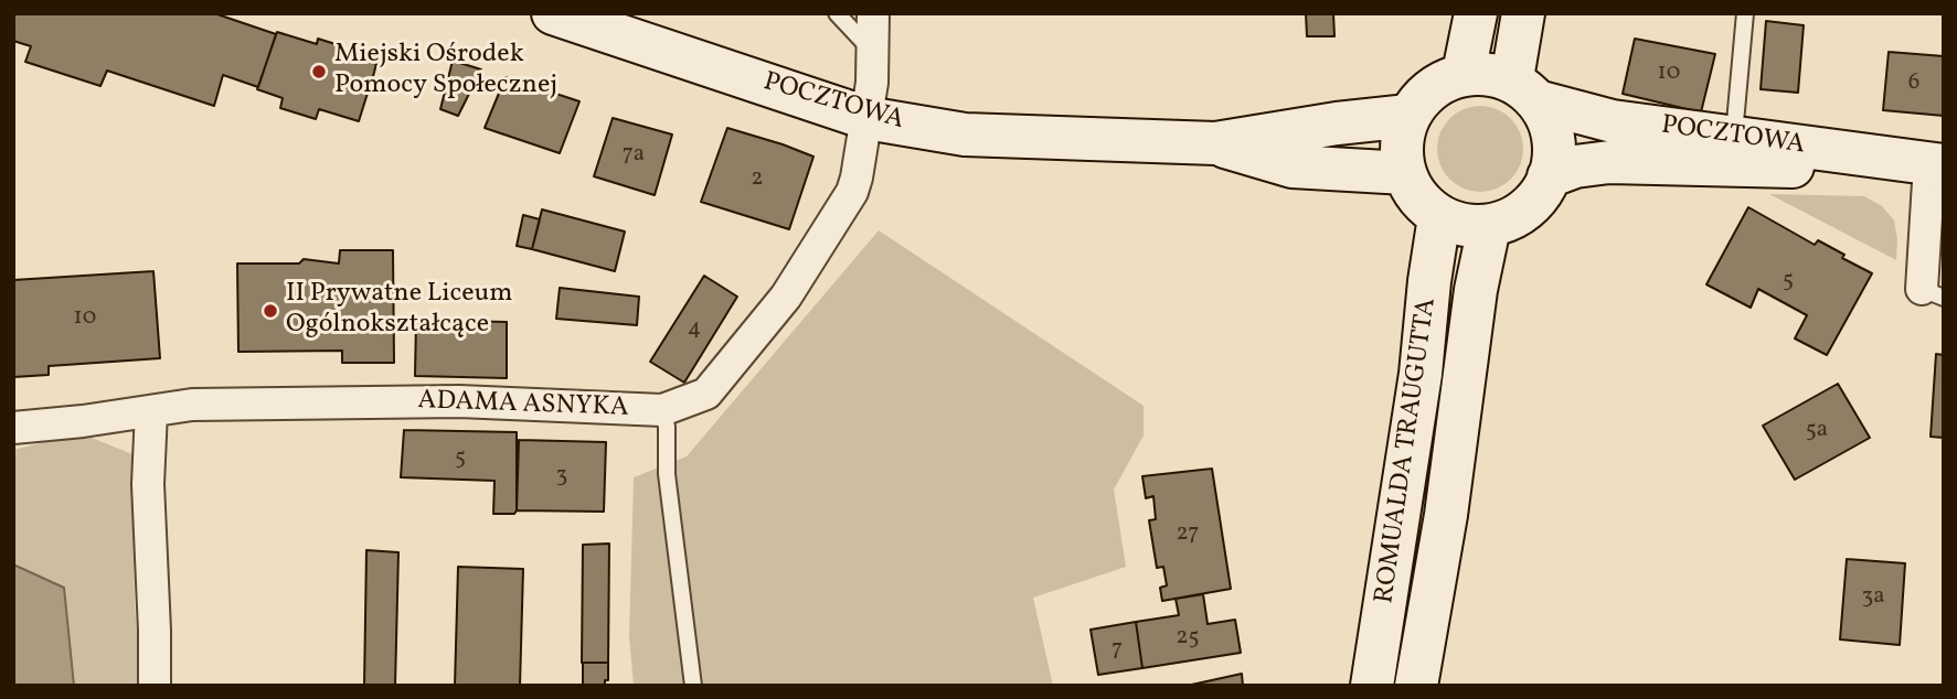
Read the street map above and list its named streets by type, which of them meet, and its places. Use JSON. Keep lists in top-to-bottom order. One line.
{"streets":{"main road":["POCZTOWA","ROMUALDA TRAUGUTTA"],"street":["ADAMA ASNYKA"]},"crossings":[["POCZTOWA","ADAMA ASNYKA"],["POCZTOWA","ROMUALDA TRAUGUTTA"]],"places":["Miejski Ośrodek Pomocy Społecznej","II Prywatne Liceum Ogólnokształcące"],"house_numbers":["10","6","7a","2","5","10","4","5a","5","3","27","3a","25","7"]}
